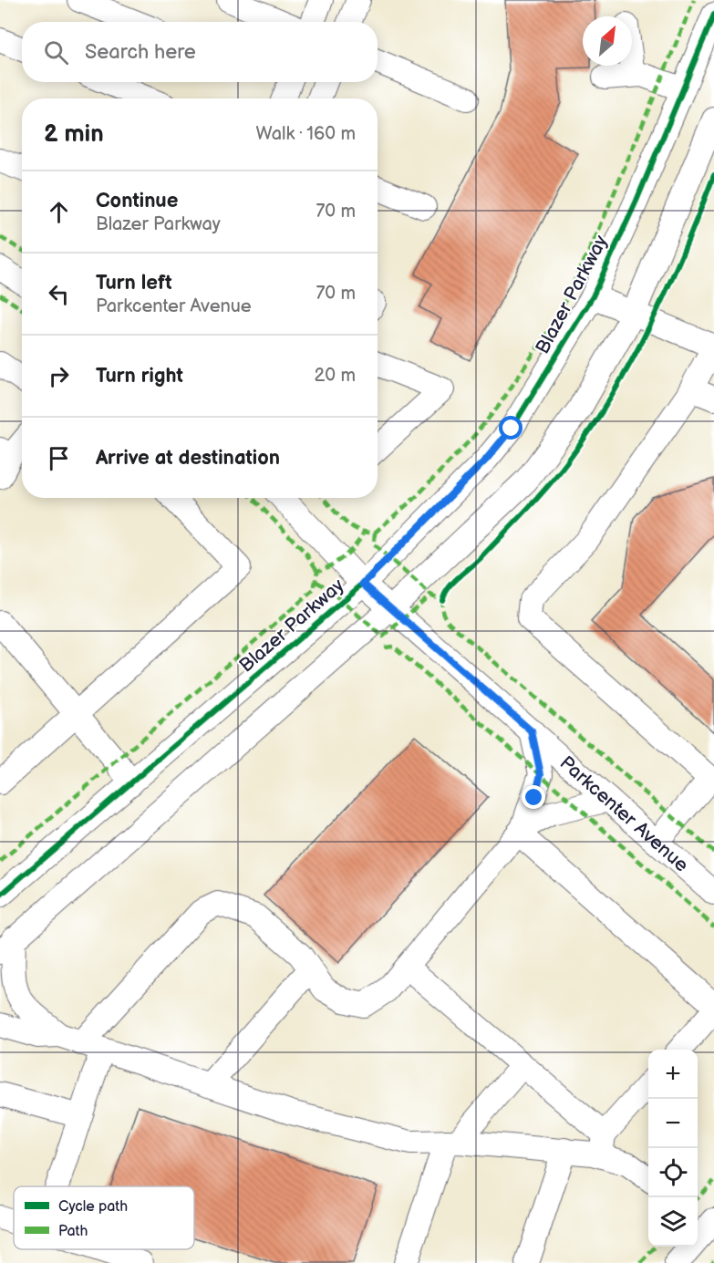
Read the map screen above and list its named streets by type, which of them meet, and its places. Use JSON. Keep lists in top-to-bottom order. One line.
{"streets":{"street":["Blazer Parkway","Parkcenter Avenue"]},"crossings":[["Blazer Parkway","Parkcenter Avenue"]],"legend":["Cycle path","Path"],"north":"top right","page":{"search":"Search here","heading":["2 min","Walk · 160 m"],"list":[["Continue","Blazer Parkway","70 m"],["Turn left","Parkcenter Avenue","70 m"],["Turn right","20 m"],"Arrive at destination"],"map_buttons":["+","−"]}}
